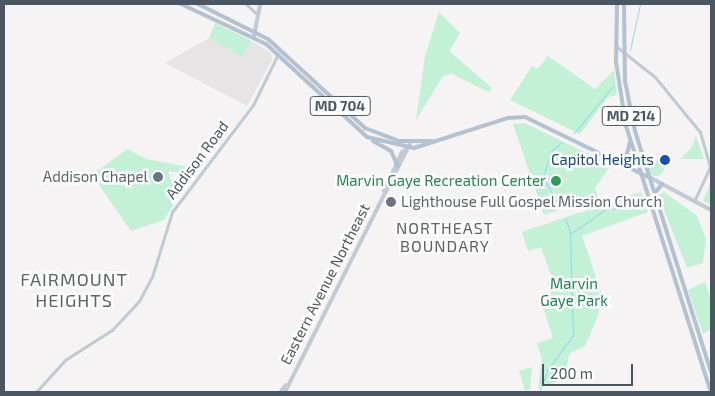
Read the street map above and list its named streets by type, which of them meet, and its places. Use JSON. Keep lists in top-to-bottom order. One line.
{"streets":{"main road":["MD 704","MD 214","Eastern Avenue Northeast"],"street":["Addison Road"]},"crossings":[["MD 704","Addison Road"],["MD 704","Eastern Avenue Northeast"]],"districts":["NORTHEAST BOUNDARY","FAIRMOUNT HEIGHTS"],"parks":["Marvin Gaye Park"],"places":["Capitol Heights","Addison Chapel","Marvin Gaye Recreation Center","Lighthouse Full Gospel Mission Church"],"scale_bar":"200 m"}
